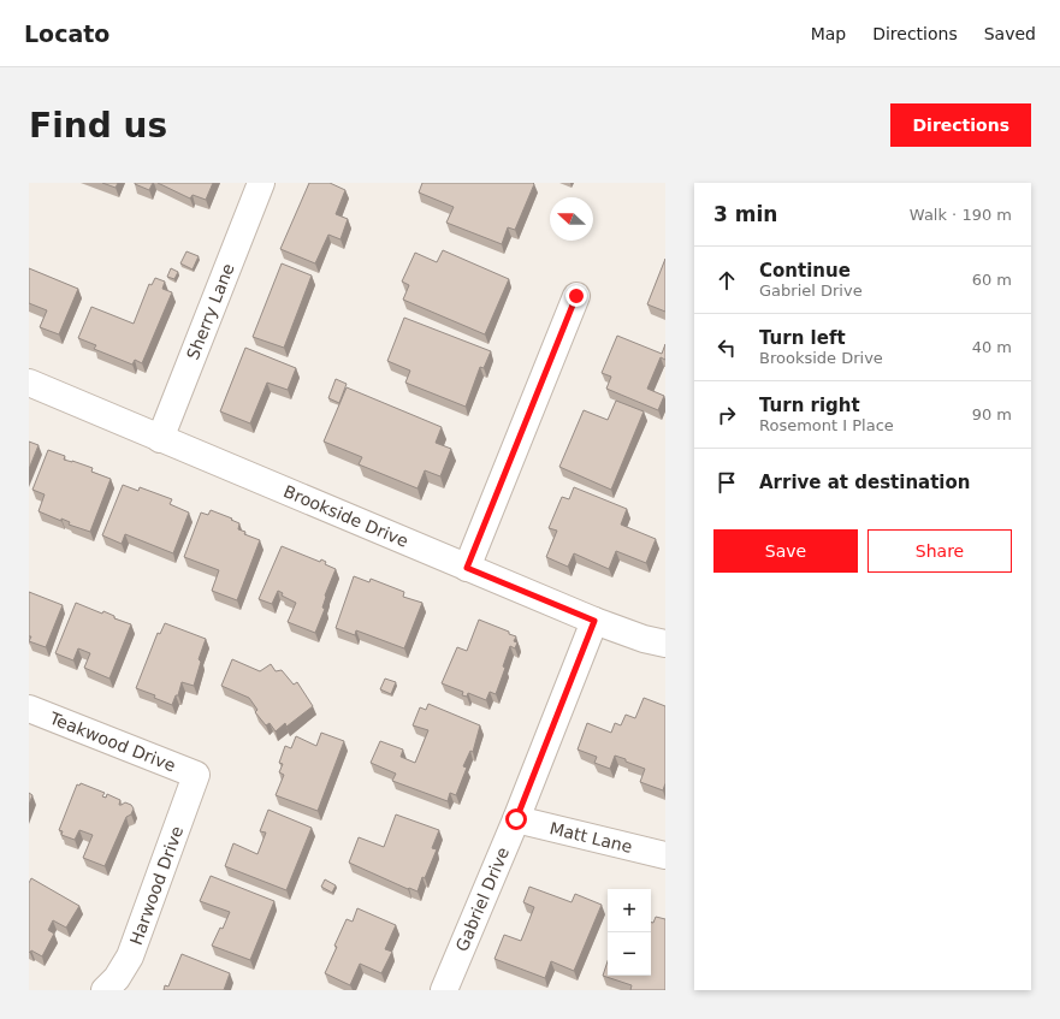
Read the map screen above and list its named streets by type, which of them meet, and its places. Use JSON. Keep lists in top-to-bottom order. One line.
{"streets":{"street":["Sherry Lane","Brookside Drive","Teakwood Drive","Matt Lane","Harwood Drive","Gabriel Drive"]},"crossings":[["Sherry Lane","Brookside Drive"],["Brookside Drive","Gabriel Drive"],["Teakwood Drive","Harwood Drive"],["Matt Lane","Gabriel Drive"]],"north":"left","page":{"header":"Locato","nav":["Map","Directions","Saved"],"buttons":["Directions",["Save","Share"]],"title":"Find us","heading":["3 min","Walk · 190 m"],"list":[["Continue","Gabriel Drive","60 m"],["Turn left","Brookside Drive","40 m"],["Turn right","Rosemont I Place","90 m"],"Arrive at destination"],"map_buttons":["+","−"]}}
